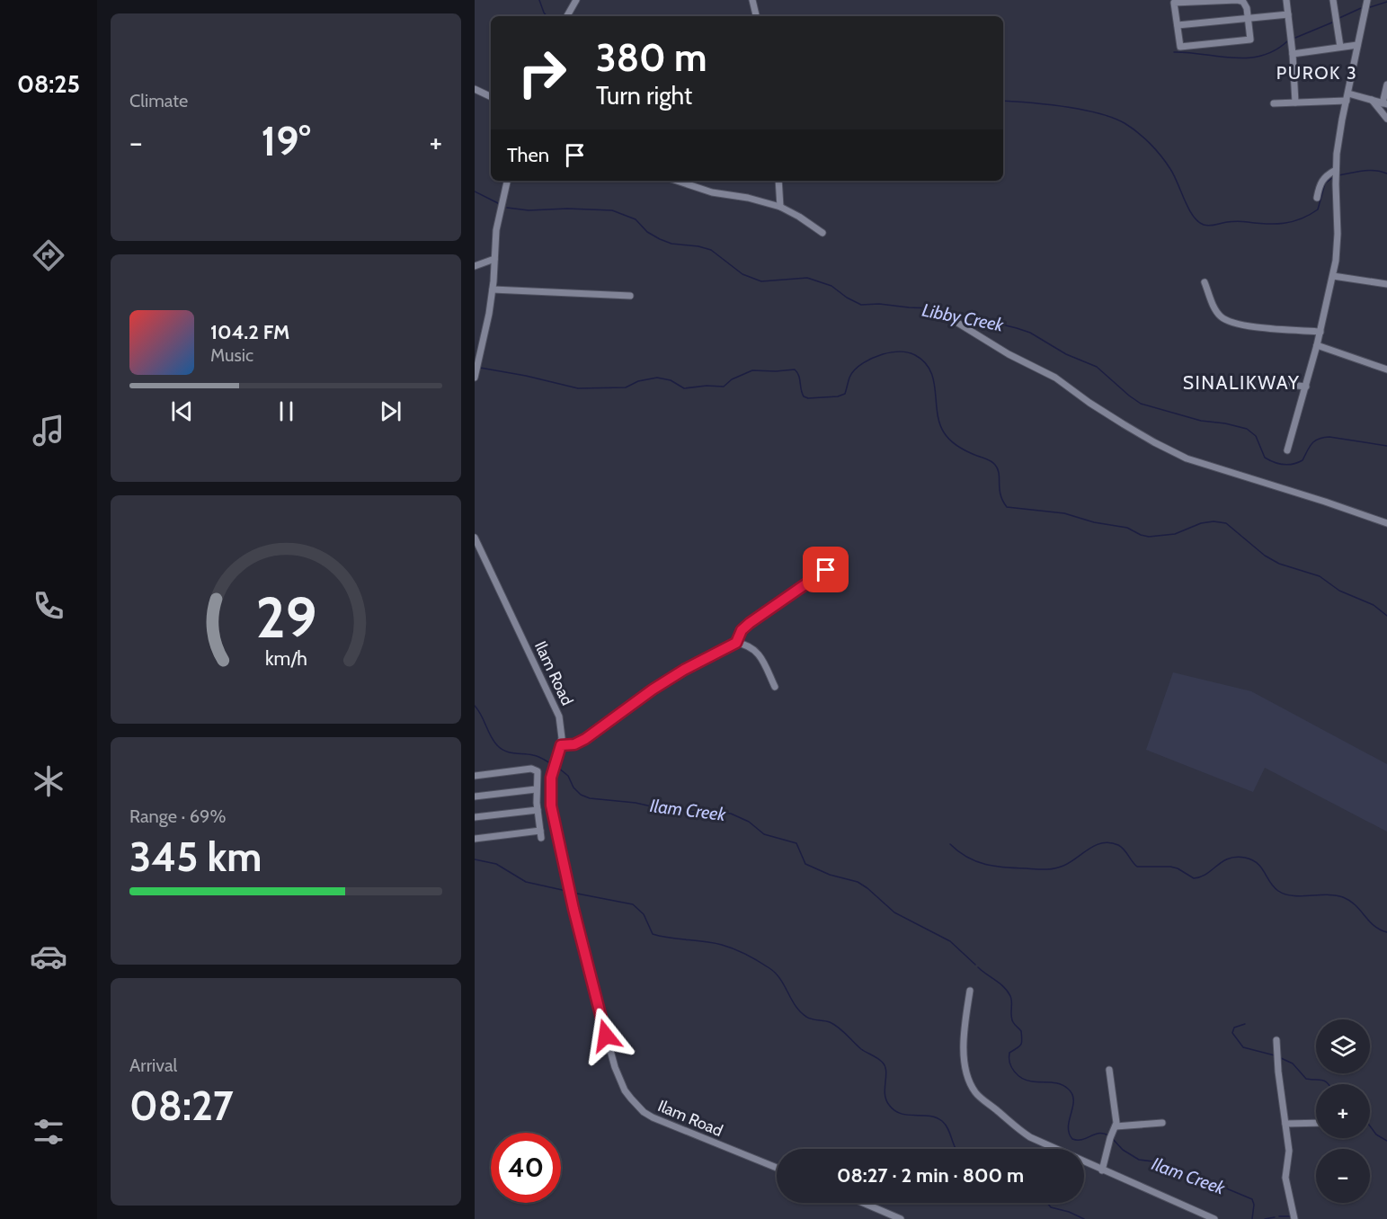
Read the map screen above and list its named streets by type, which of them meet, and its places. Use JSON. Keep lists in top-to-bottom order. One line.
{"streets":{"street":["Ilam Road"]},"districts":["PUROK 3","SINALIKWAY"],"water":["Libby Creek","Ilam Creek"],"page":{"tabs":"08:25","tile":["Climate",["Range · 69%","345 km"],["Arrival","08:27"]],"turn":["380 m","Turn right"],"heat":["−","19°","+"],"then":"Then","song":["104.2 FM","Music"],"map_buttons":["+","−"],"limit":"40","trip":"08:27 · 2 min · 800 m","gauge":["29","km/h"]}}
